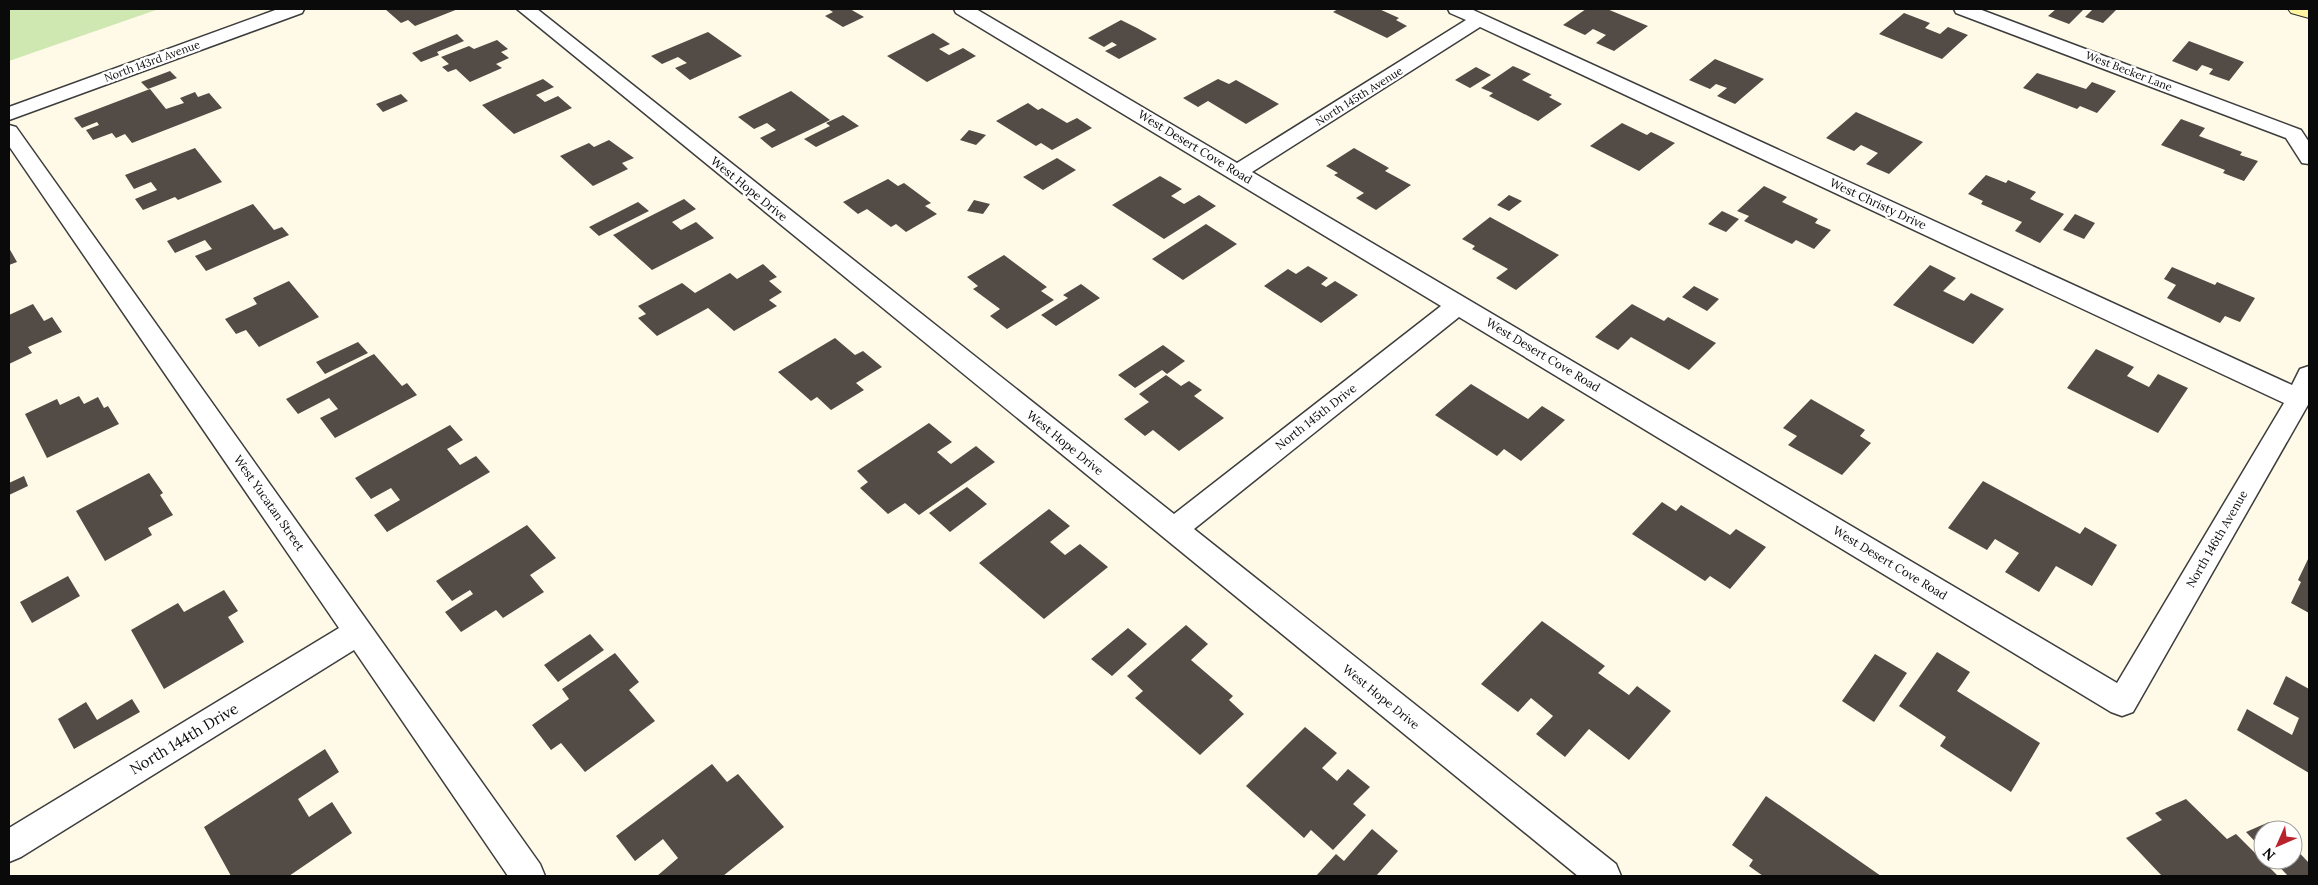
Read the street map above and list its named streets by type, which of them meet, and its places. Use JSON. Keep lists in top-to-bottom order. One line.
{"streets":{"street":["North 143rd Avenue","West Becker Lane","North 145th Avenue","West Desert Cove Road","West Hope Drive","West Christy Drive","North 145th Drive","West Yucatan Street","North 146th Avenue","North 144th Drive"]},"crossings":[["North 145th Avenue","West Desert Cove Road"],["North 145th Avenue","West Christy Drive"],["West Desert Cove Road","North 145th Drive"],["West Desert Cove Road","North 146th Avenue"],["West Hope Drive","North 145th Drive"],["West Christy Drive","North 146th Avenue"],["West Yucatan Street","North 144th Drive"]],"north":"bottom left"}
